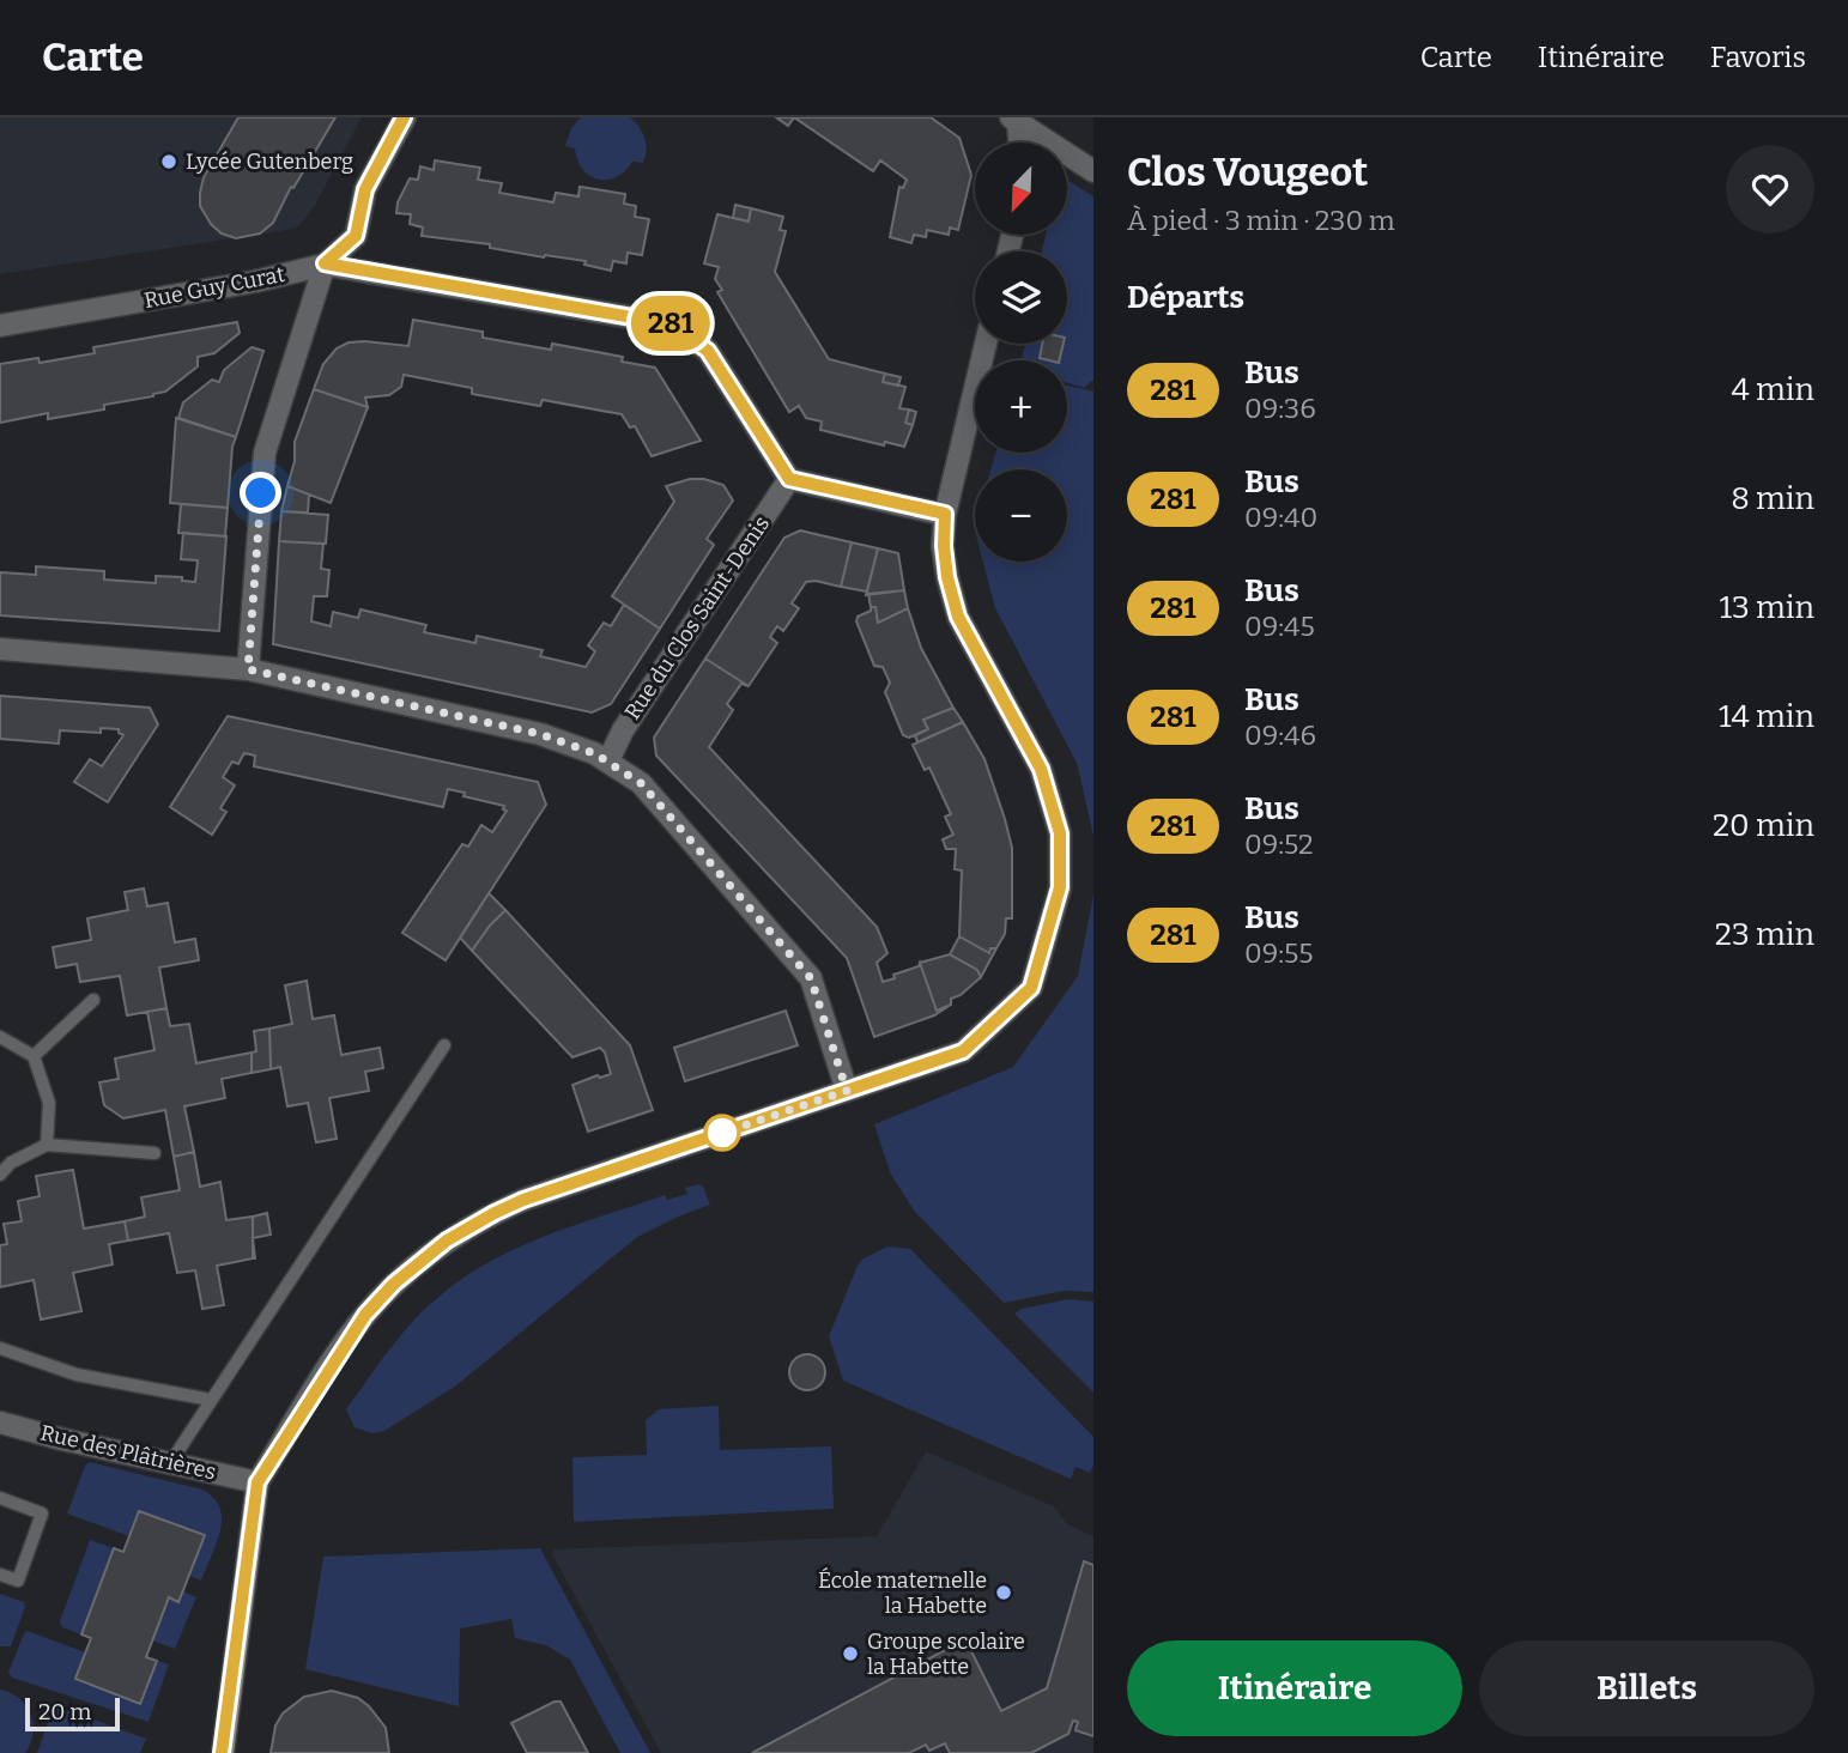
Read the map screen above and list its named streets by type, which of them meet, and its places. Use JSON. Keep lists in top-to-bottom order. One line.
{"streets":{"street":["Rue Guy Curat","Rue du Clos Saint-Denis","Rue des Plâtrières"]},"crossings":[["Rue Guy Curat","Rue du Clos Saint-Denis"]],"places":["Lycée Gutenberg","École maternelle la Habette","Groupe scolaire la Habette"],"lines":["bus line 281"],"scale_bar":"20 m","north":"bottom left","page":{"header":"Carte","nav":["Carte","Itinéraire","Favoris"],"on_map":"281","heading":[["Clos Vougeot","À pied · 3 min · 230 m"],"Départs"],"map_buttons":["+","−"],"list":[{"mark":"281","name":"Bus","note":"09:36","value":"4 min"},{"mark":"281","name":"Bus","note":"09:40","value":"8 min"},{"mark":"281","name":"Bus","note":"09:45","value":"13 min"},{"mark":"281","name":"Bus","note":"09:46","value":"14 min"},{"mark":"281","name":"Bus","note":"09:52","value":"20 min"},{"mark":"281","name":"Bus","note":"09:55","value":"23 min"}],"buttons":["Itinéraire","Billets"],"scale":"20 m"}}
